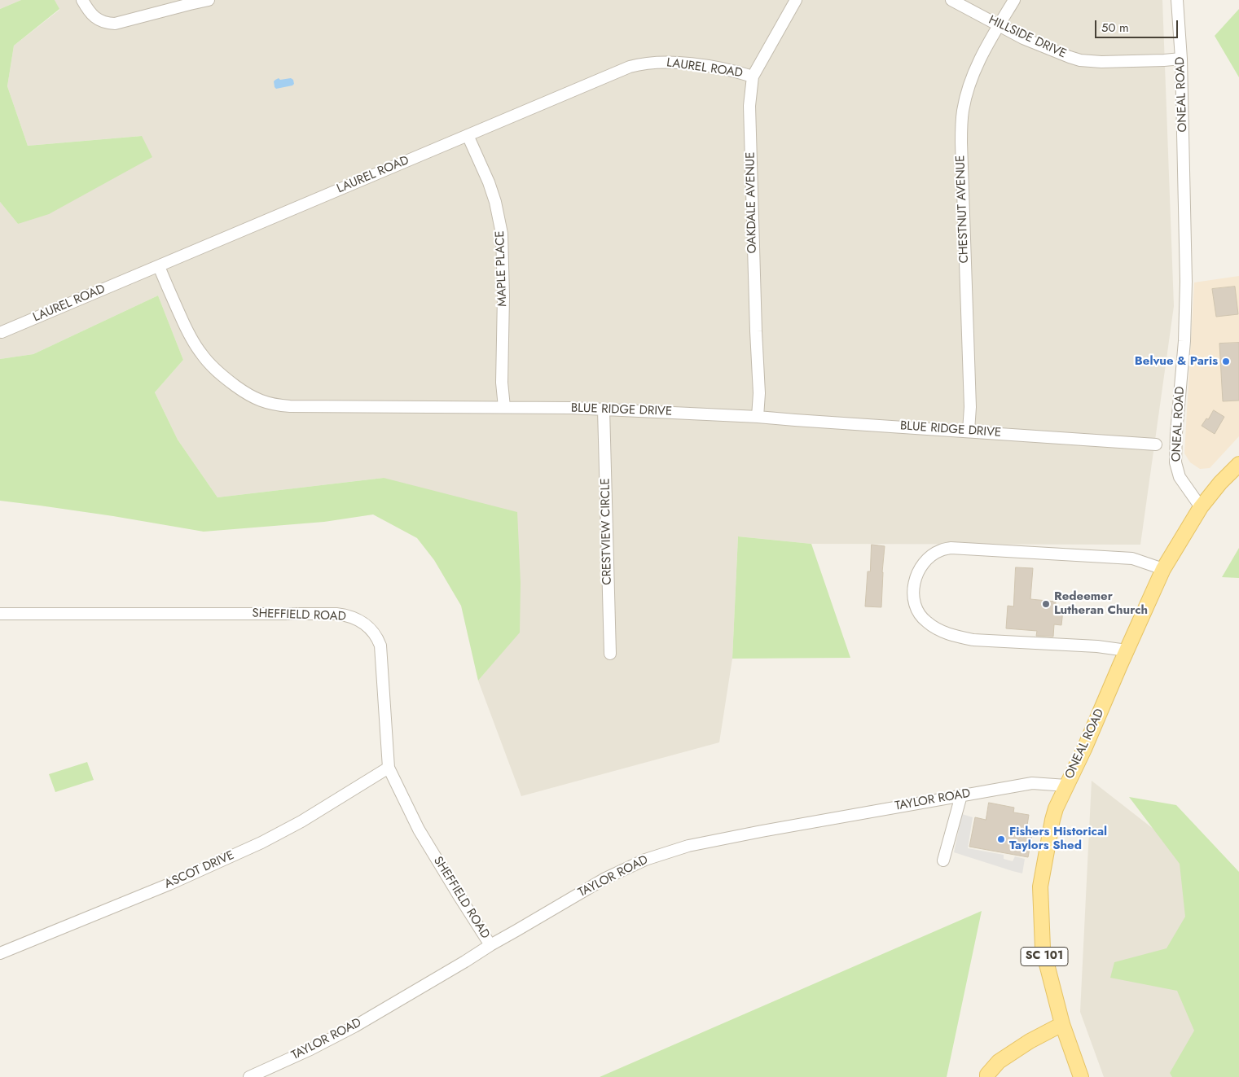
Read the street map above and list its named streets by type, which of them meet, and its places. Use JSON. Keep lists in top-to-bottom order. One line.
{"streets":{"main road":["ONEAL ROAD","SC 101"],"street":["HILLSIDE DRIVE","LAUREL ROAD","OAKDALE AVENUE","CHESTNUT AVENUE","MAPLE PLACE","BLUE RIDGE DRIVE","CRESTVIEW CIRCLE","SHEFFIELD ROAD","TAYLOR ROAD","ASCOT DRIVE"]},"crossings":[["HILLSIDE DRIVE","ONEAL ROAD"],["HILLSIDE DRIVE","CHESTNUT AVENUE"],["LAUREL ROAD","OAKDALE AVENUE"],["LAUREL ROAD","MAPLE PLACE"],["LAUREL ROAD","BLUE RIDGE DRIVE"],["ONEAL ROAD","TAYLOR ROAD"],["ONEAL ROAD","SC 101"],["OAKDALE AVENUE","BLUE RIDGE DRIVE"],["CHESTNUT AVENUE","BLUE RIDGE DRIVE"],["MAPLE PLACE","BLUE RIDGE DRIVE"],["BLUE RIDGE DRIVE","CRESTVIEW CIRCLE"],["SHEFFIELD ROAD","TAYLOR ROAD"],["SHEFFIELD ROAD","ASCOT DRIVE"],["TAYLOR ROAD","SC 101"]],"places":["Belvue & Paris","Redeemer Lutheran Church","Fishers Historical Taylors Shed"],"scale_bar":"50 m"}
